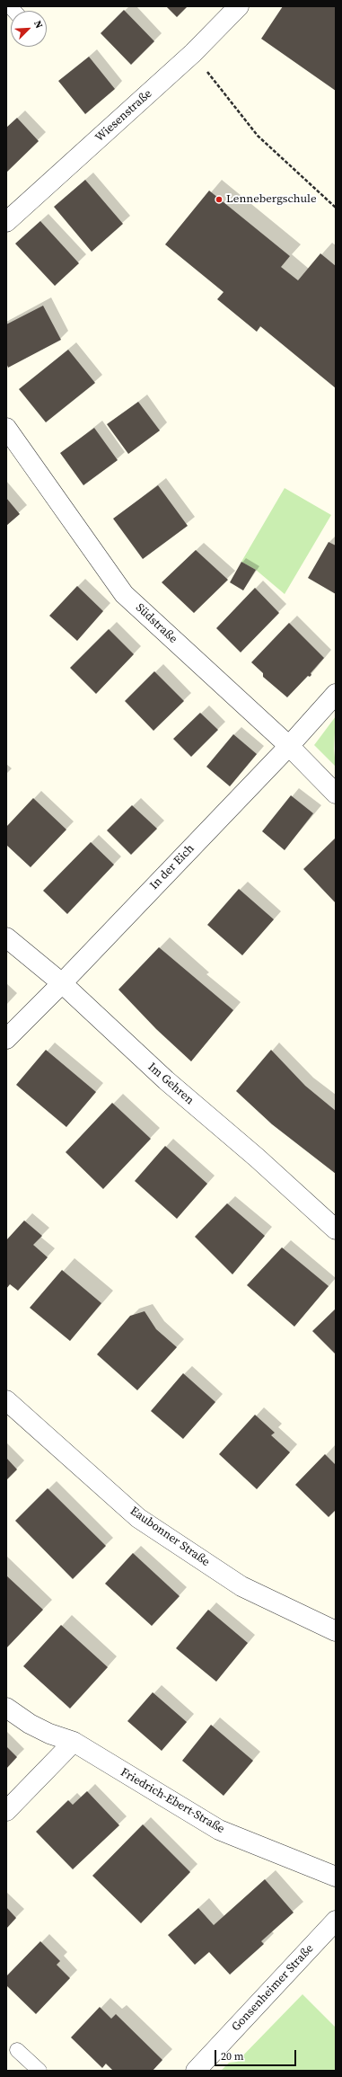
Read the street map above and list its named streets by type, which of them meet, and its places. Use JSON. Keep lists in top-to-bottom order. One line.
{"streets":{"street":["Wiesenstraße","Südstraße","In der Eich","Im Gehren","Eaubonner Straße","Friedrich-Ebert-Straße","Gonsenheimer Straße"]},"crossings":[["Südstraße","In der Eich"],["In der Eich","Im Gehren"]],"places":["Lennebergschule"],"scale_bar":"20 m","north":"top right"}
